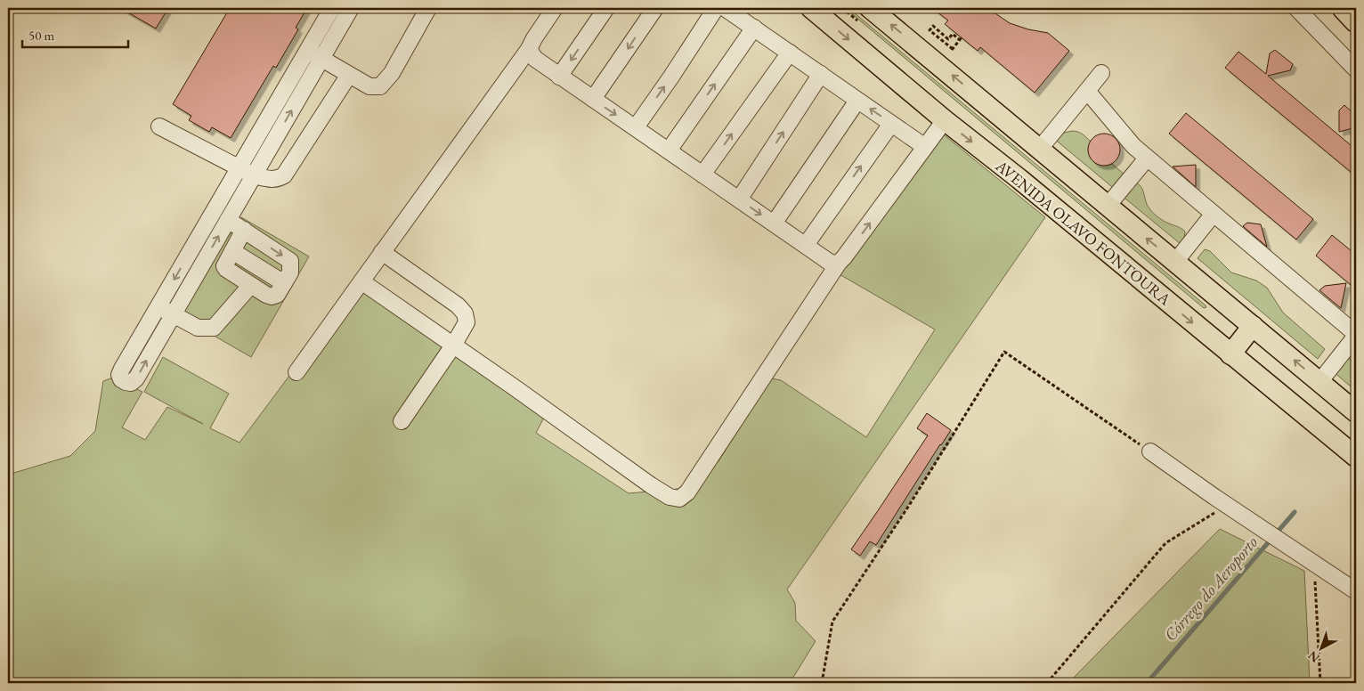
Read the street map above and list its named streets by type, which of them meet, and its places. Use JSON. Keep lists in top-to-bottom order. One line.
{"streets":{"main road":["AVENIDA OLAVO FONTOURA"]},"water":["Córrego do Aeroporto"],"scale_bar":"50 m","north":"bottom left"}
